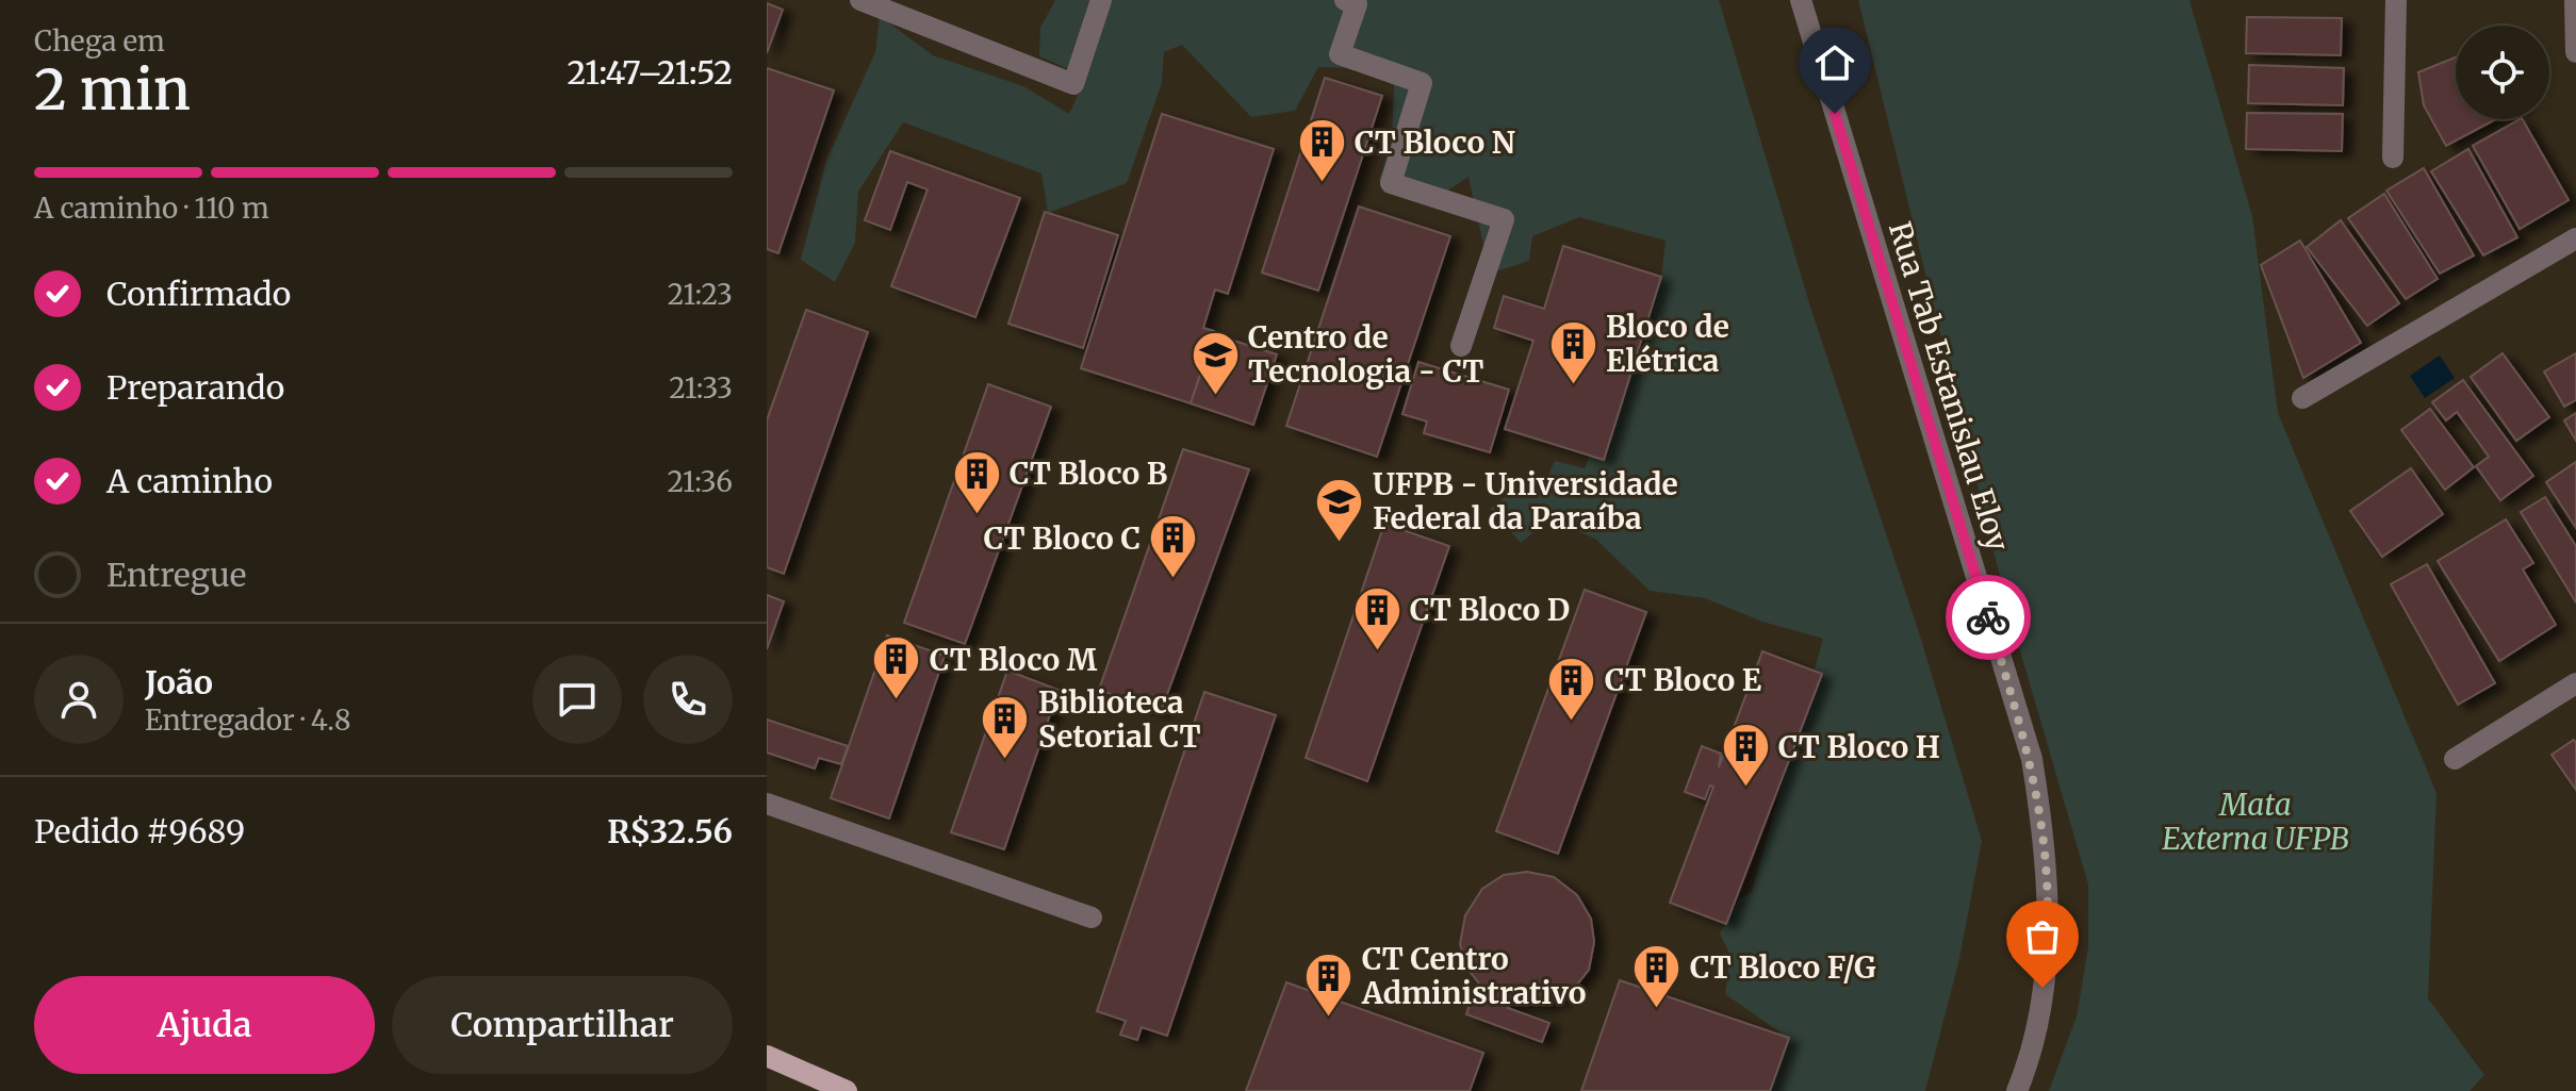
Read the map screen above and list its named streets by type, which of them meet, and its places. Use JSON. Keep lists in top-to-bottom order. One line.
{"streets":{"street":["Rua Tab Estanislau Eloy"]},"parks":["Mata Externa UFPB"],"places":{"building":["CT Bloco N","Bloco de Elétrica","CT Bloco B","CT Bloco C","CT Bloco D","CT Bloco M","CT Bloco E","Biblioteca Setorial CT","CT Bloco H","CT Bloco F/G","CT Centro Administrativo"],"school or university":["Centro de Tecnologia - CT","UFPB - Universidade Federal da Paraíba"]},"page":{"heading":["2 min","Chega em","21:47–21:52"],"panel":["João","Entregador · 4.8","Pedido #9689","R$32.56"],"bar":"A caminho · 110 m","list":[["Confirmado","21:23"],["Preparando","21:33"],["A caminho","21:36"],"Entregue"],"buttons":["Ajuda","Compartilhar"]}}
